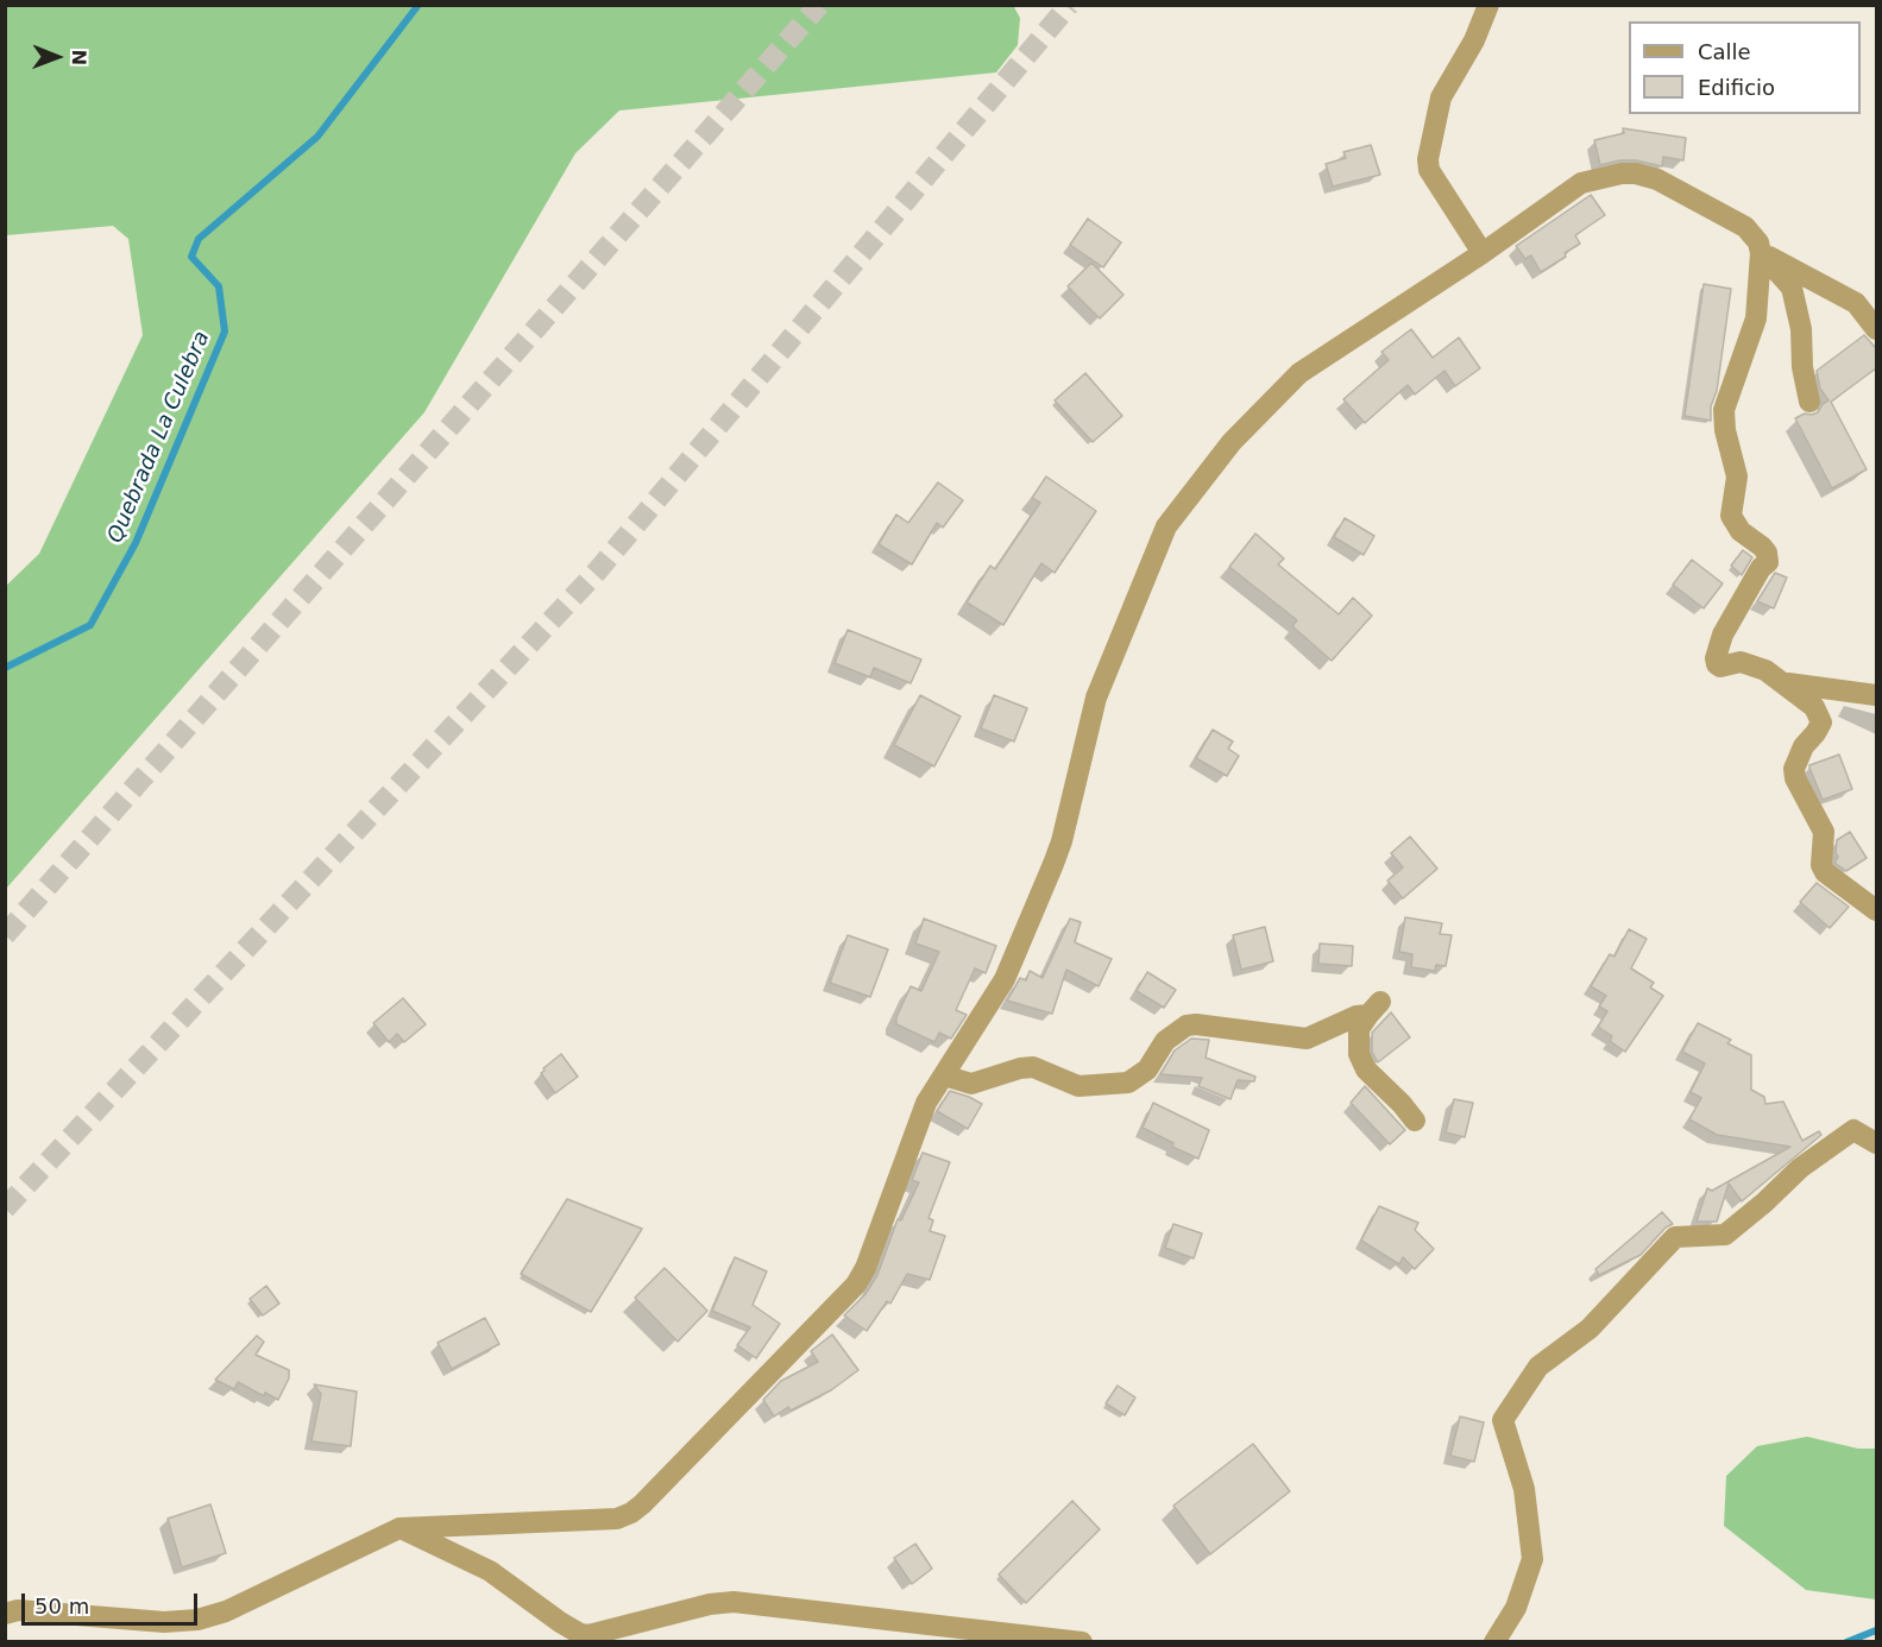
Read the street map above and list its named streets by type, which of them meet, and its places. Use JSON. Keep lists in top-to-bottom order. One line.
{"water":["Quebrada La Culebra"],"legend":["Calle","Edificio"],"scale_bar":"50 m","north":"right"}
